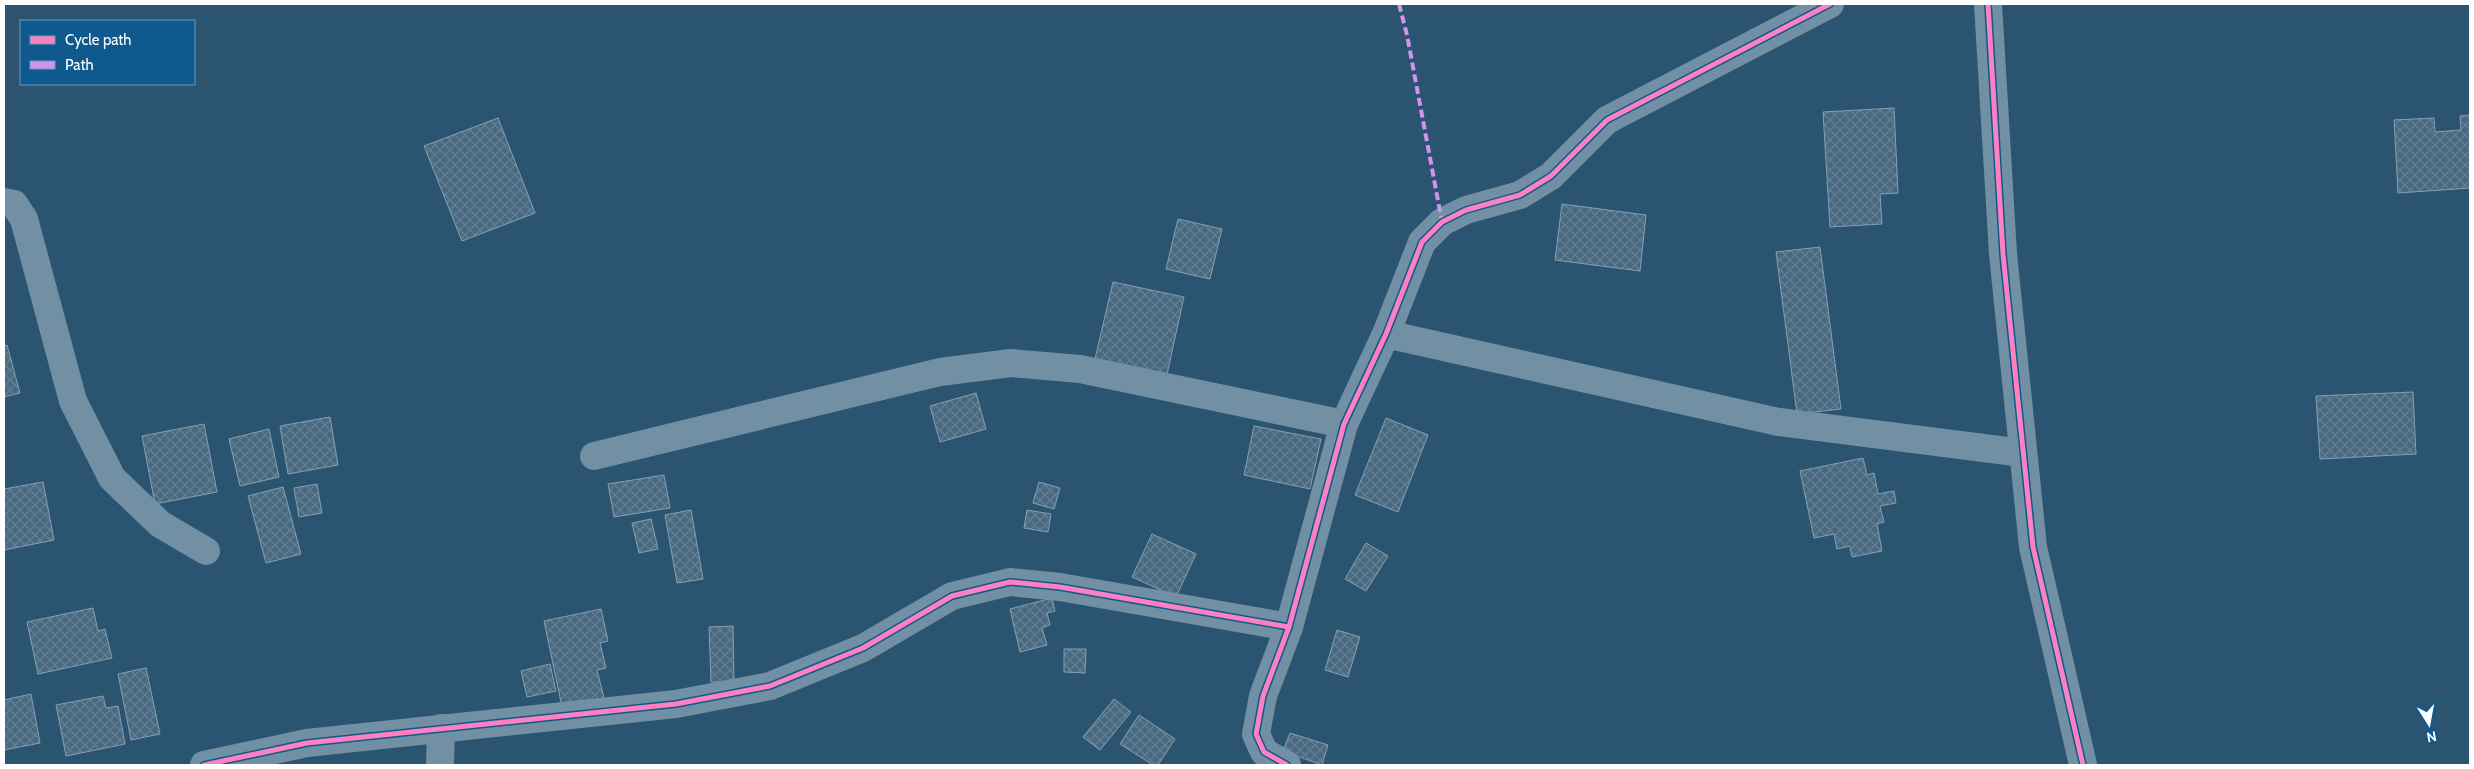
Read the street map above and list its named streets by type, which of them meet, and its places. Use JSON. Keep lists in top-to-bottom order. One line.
{"legend":["Cycle path","Path"],"north":"bottom"}
